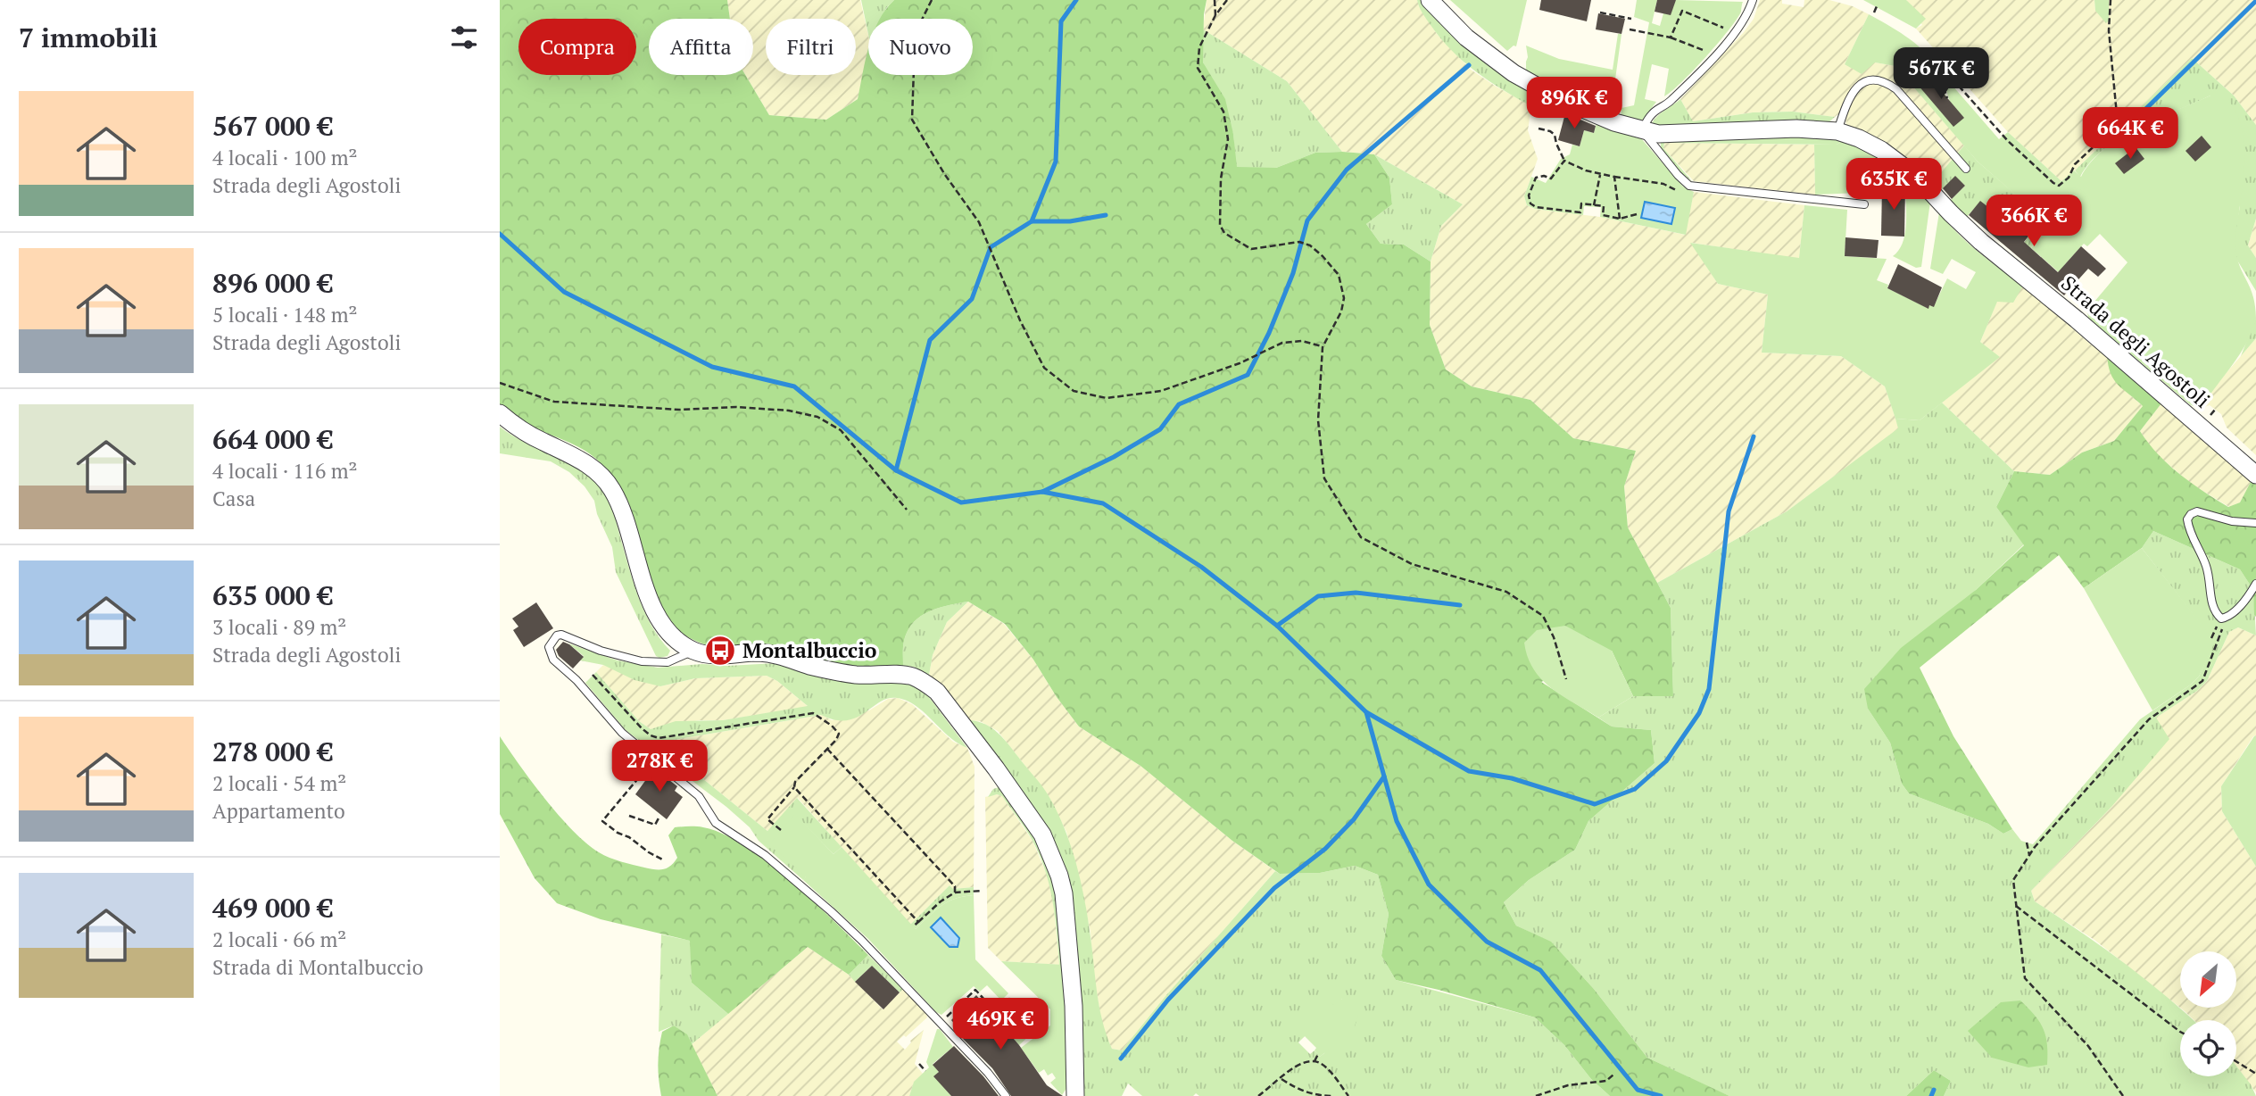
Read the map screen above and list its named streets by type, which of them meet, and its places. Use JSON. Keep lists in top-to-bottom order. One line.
{"streets":{"street":["Strada degli Agostoli"]},"places":{"bus stop":["Montalbuccio"]},"north":"bottom left","page":{"heading":"7 immobili","chip":["Compra","Affitta","Filtri","Nuovo"],"price":["567K €","896K €","664K €","635K €","366K €","278K €","469K €"],"list":[{"name":"567 000 €","note":"4 locali · 100 m² · Strada degli Agostoli"},{"name":"896 000 €","note":"5 locali · 148 m² · Strada degli Agostoli"},{"name":"664 000 €","note":"4 locali · 116 m² · Casa"},{"name":"635 000 €","note":"3 locali · 89 m² · Strada degli Agostoli"},{"name":"278 000 €","note":"2 locali · 54 m² · Appartamento"},{"name":"469 000 €","note":"2 locali · 66 m² · Strada di Montalbuccio"}]}}
